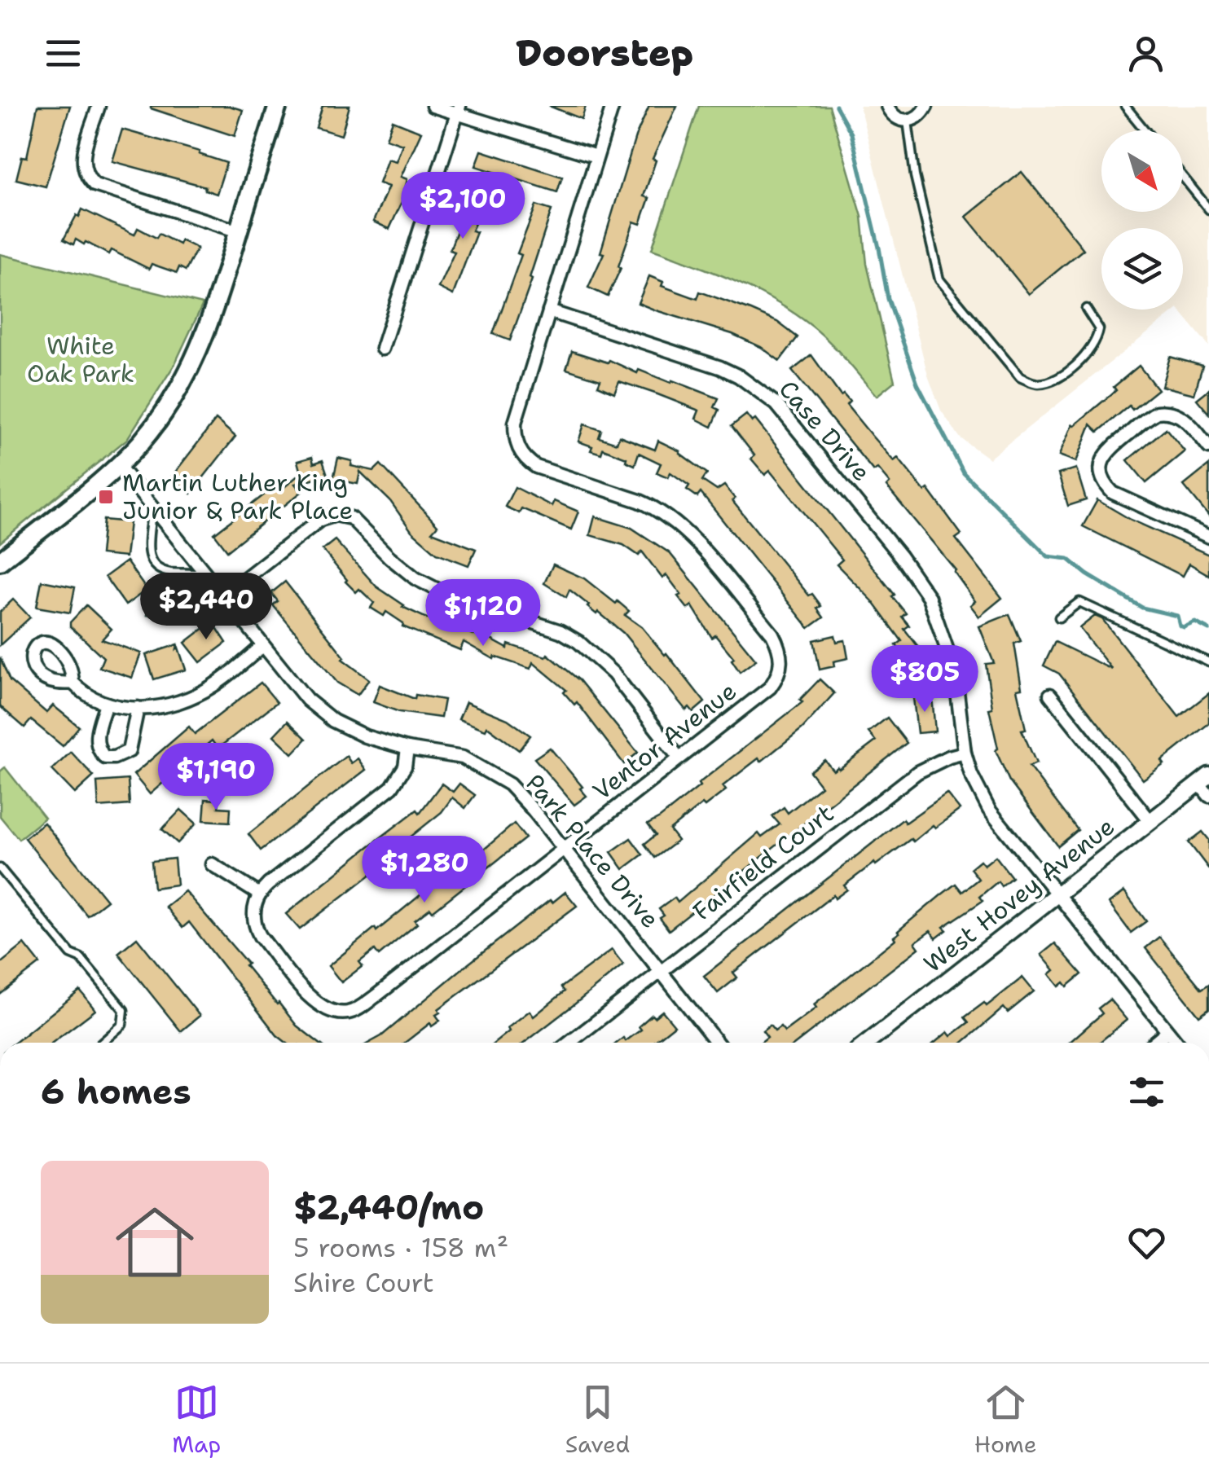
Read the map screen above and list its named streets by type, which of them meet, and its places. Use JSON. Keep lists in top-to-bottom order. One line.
{"streets":{"street":["Case Drive","Ventor Avenue","Park Place Drive","Fairfield Court","West Hovey Avenue"]},"crossings":[["Case Drive","Ventor Avenue"],["Case Drive","Fairfield Court"],["Case Drive","West Hovey Avenue"],["Ventor Avenue","Park Place Drive"],["Park Place Drive","Fairfield Court"]],"parks":["White Oak Park"],"places":{"transit":["Martin Luther King Junior & Park Place"]},"north":"bottom right","page":{"header":"Doorstep","price":["$2,100","$2,440","$1,120","$805","$1,190","$1,280"],"heading":"6 homes","list":[{"name":"$2,440/mo","note":"5 rooms · 158 m² · Shire Court"}],"tabs":["Map","Saved","Home"]}}
